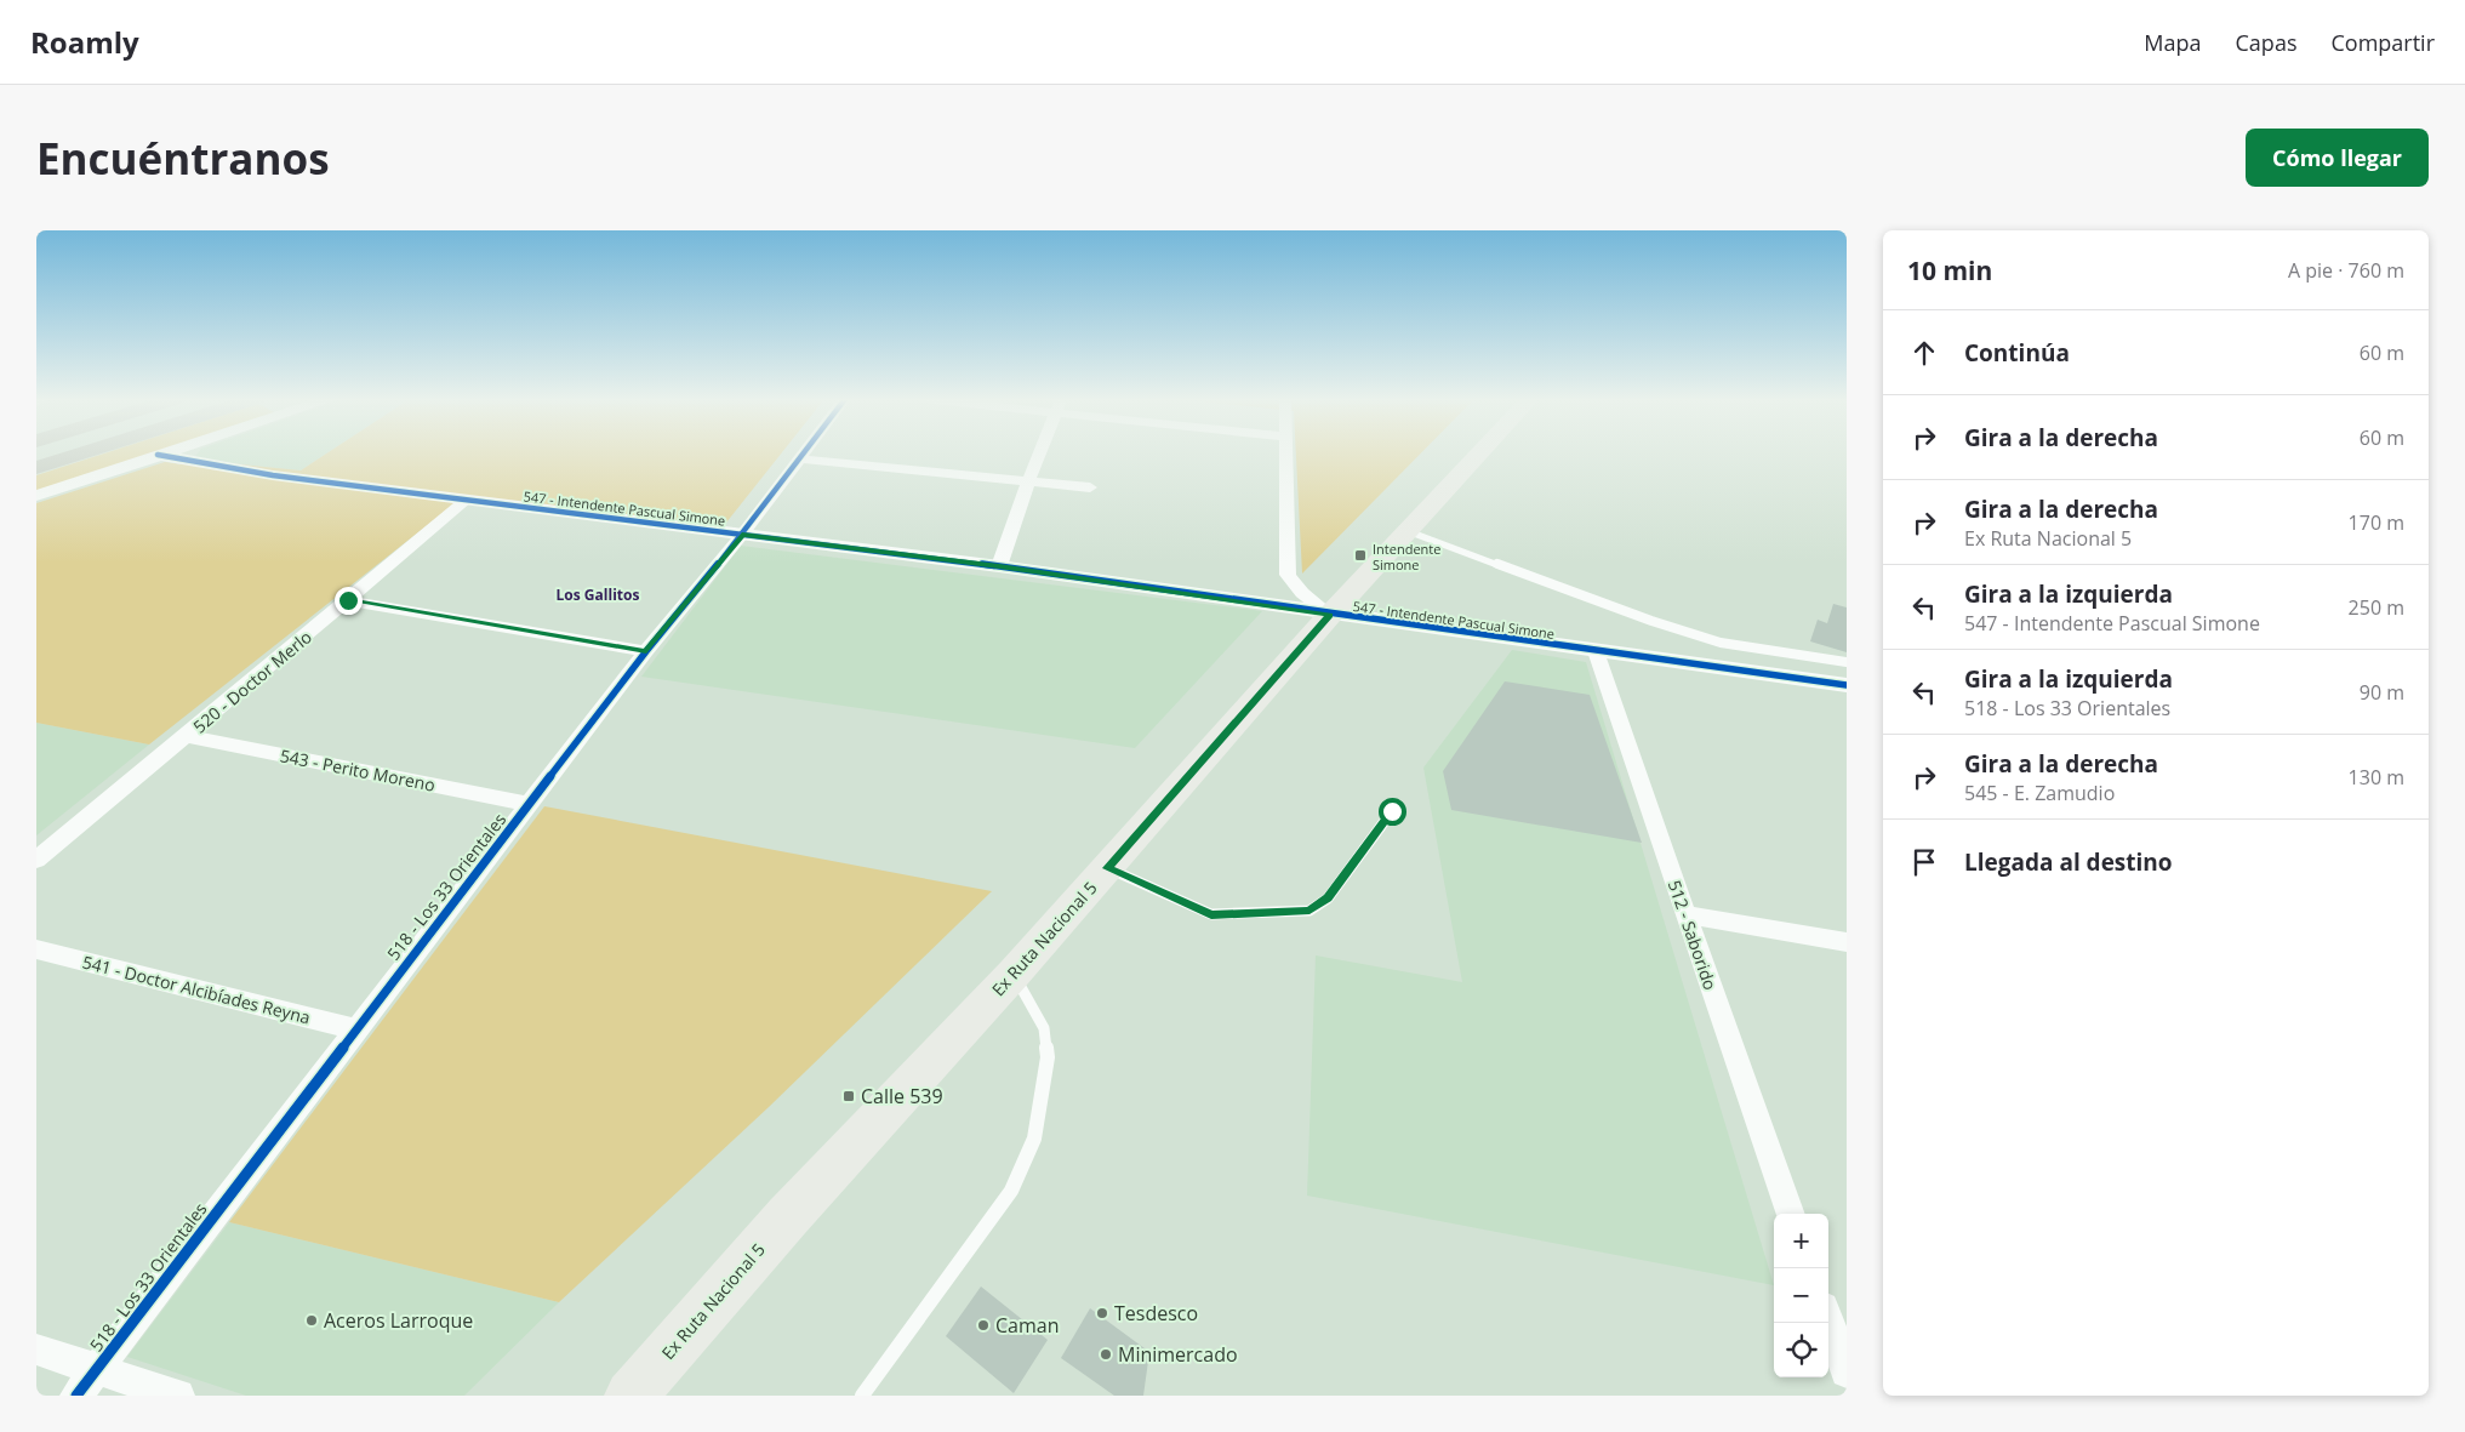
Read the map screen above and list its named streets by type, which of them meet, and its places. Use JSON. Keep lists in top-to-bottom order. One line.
{"streets":{"main road":["Ex Ruta Nacional 5"],"street":["547 - Intendente Pascual Simone","520 - Doctor Merlo","543 - Perito Moreno","518 - Los 33 Orientales","512 - Saborido","541 - Doctor Alcibíades Reyna"]},"crossings":[["547 - Intendente Pascual Simone","520 - Doctor Merlo"],["547 - Intendente Pascual Simone","518 - Los 33 Orientales"],["547 - Intendente Pascual Simone","512 - Saborido"],["547 - Intendente Pascual Simone","Ex Ruta Nacional 5"],["520 - Doctor Merlo","543 - Perito Moreno"],["543 - Perito Moreno","518 - Los 33 Orientales"],["518 - Los 33 Orientales","541 - Doctor Alcibíades Reyna"]],"districts":["Los Gallitos"],"places":{"transit":["Intendente Simone","Calle 539"],"other":["Tesdesco","Aceros Larroque","Caman","Minimercado"]},"page":{"header":"Roamly","nav":["Mapa","Capas","Compartir"],"buttons":"Cómo llegar","title":"Encuéntranos","heading":["10 min","A pie · 760 m"],"list":[["Continúa","60 m"],["Gira a la derecha","60 m"],["Gira a la derecha","Ex Ruta Nacional 5","170 m"],["Gira a la izquierda","547 - Intendente Pascual Simone","250 m"],["Gira a la izquierda","518 - Los 33 Orientales","90 m"],["Gira a la derecha","545 - E. Zamudio","130 m"],"Llegada al destino"],"map_buttons":["+","−"]}}
